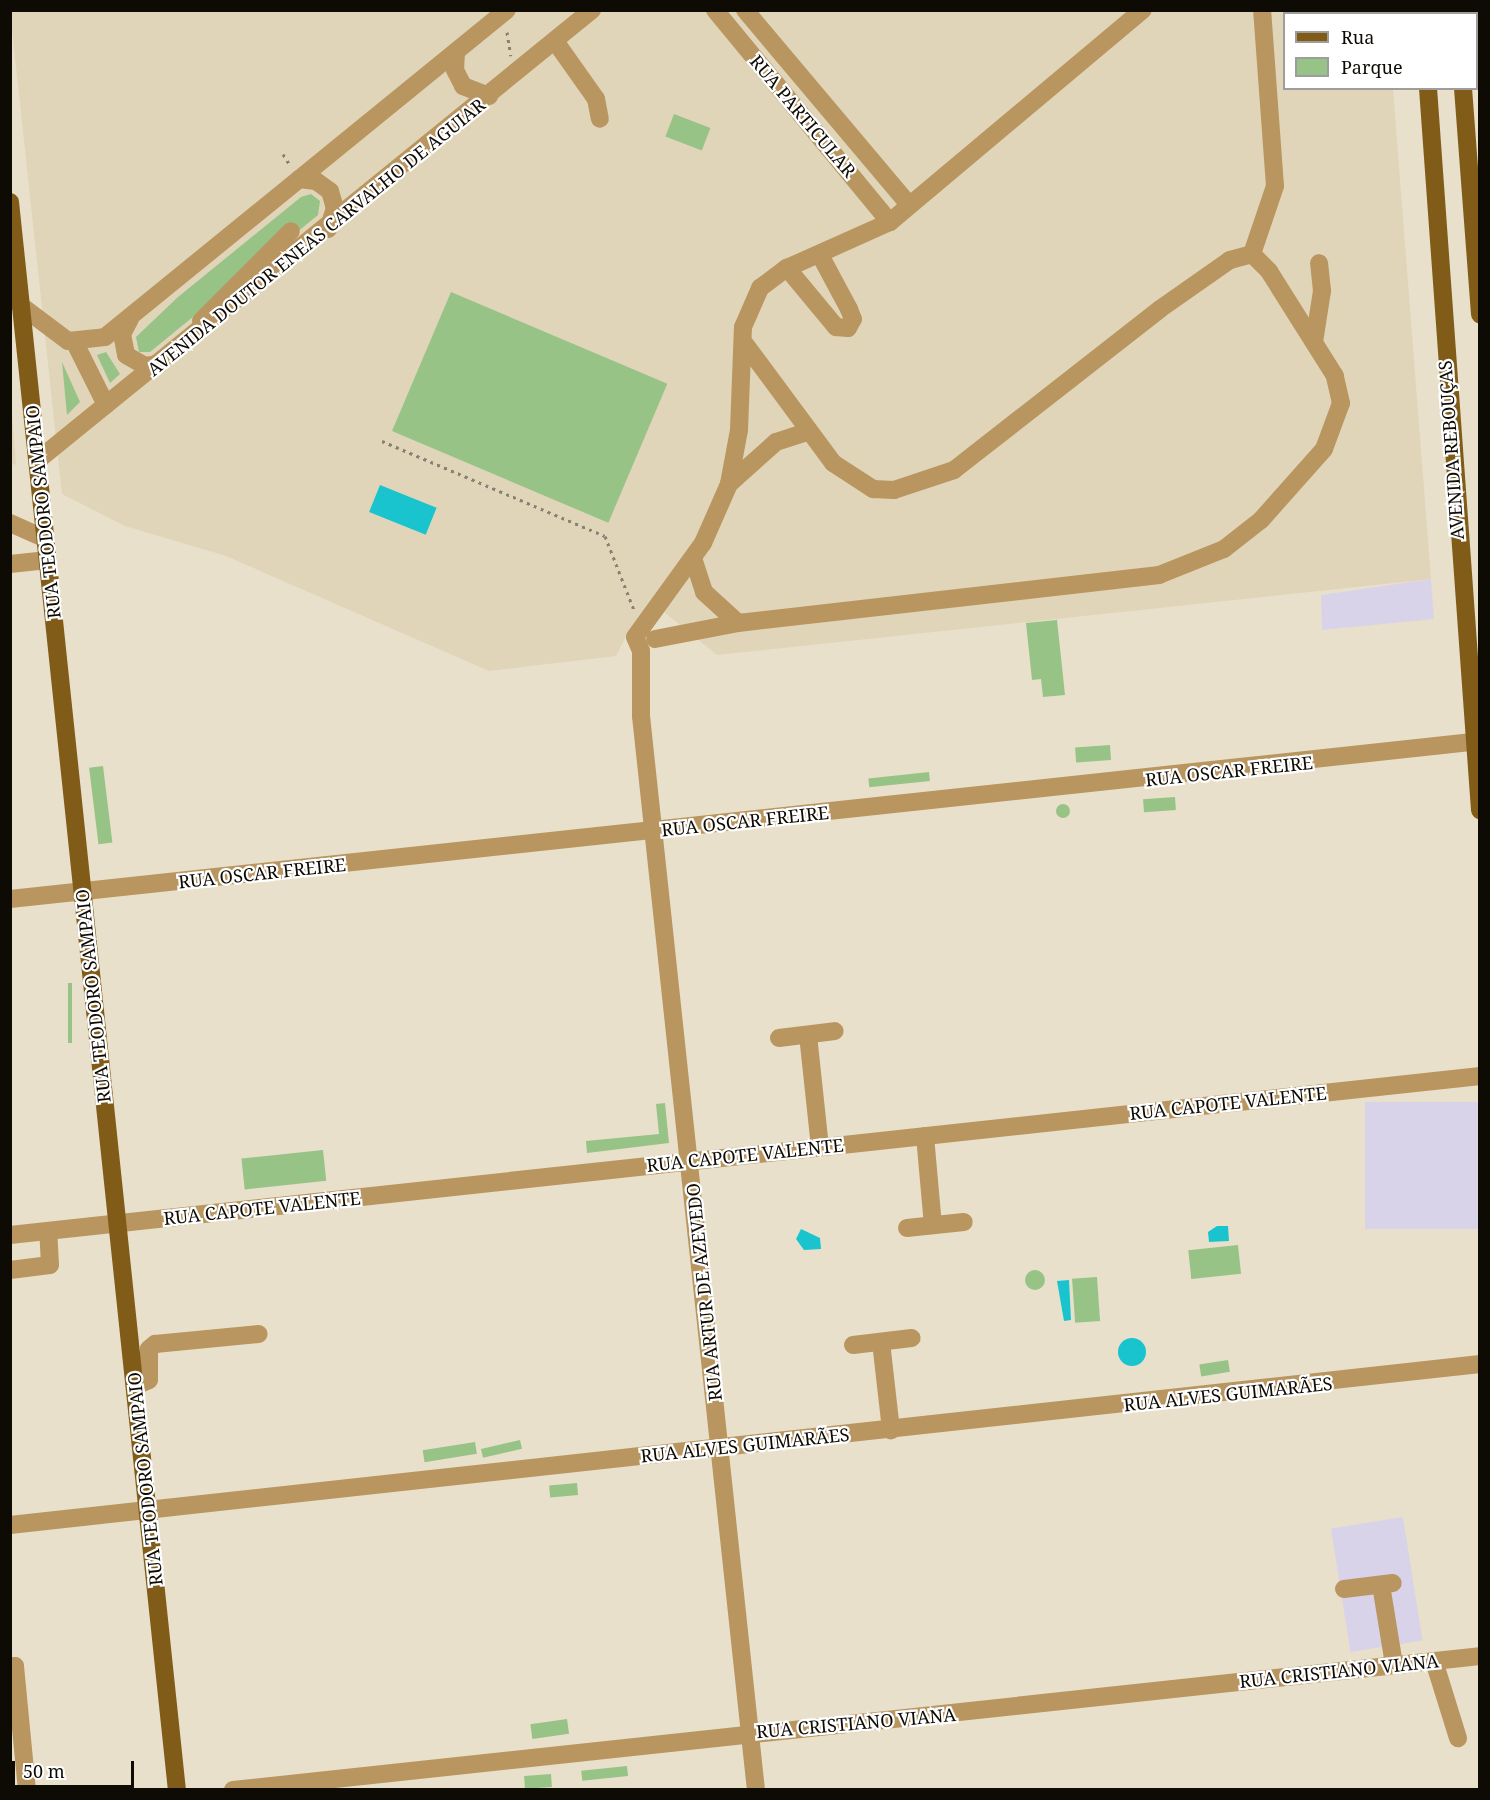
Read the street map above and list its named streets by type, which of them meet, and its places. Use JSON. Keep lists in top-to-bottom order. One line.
{"streets":{"main road":["AVENIDA REBOUÇAS","RUA TEODORO SAMPAIO"],"street":["RUA PARTICULAR","AVENIDA DOUTOR ENEAS CARVALHO DE AGUIAR","RUA OSCAR FREIRE","RUA CAPOTE VALENTE","RUA ARTUR DE AZEVEDO","RUA ALVES GUIMARÃES","RUA CRISTIANO VIANA"]},"crossings":[["AVENIDA DOUTOR ENEAS CARVALHO DE AGUIAR","RUA TEODORO SAMPAIO"],["AVENIDA REBOUÇAS","RUA OSCAR FREIRE"],["RUA TEODORO SAMPAIO","RUA OSCAR FREIRE"],["RUA TEODORO SAMPAIO","RUA CAPOTE VALENTE"],["RUA TEODORO SAMPAIO","RUA ALVES GUIMARÃES"],["RUA OSCAR FREIRE","RUA ARTUR DE AZEVEDO"],["RUA CAPOTE VALENTE","RUA ARTUR DE AZEVEDO"],["RUA ARTUR DE AZEVEDO","RUA ALVES GUIMARÃES"],["RUA ARTUR DE AZEVEDO","RUA CRISTIANO VIANA"]],"legend":["Rua","Parque"],"scale_bar":"50 m"}
